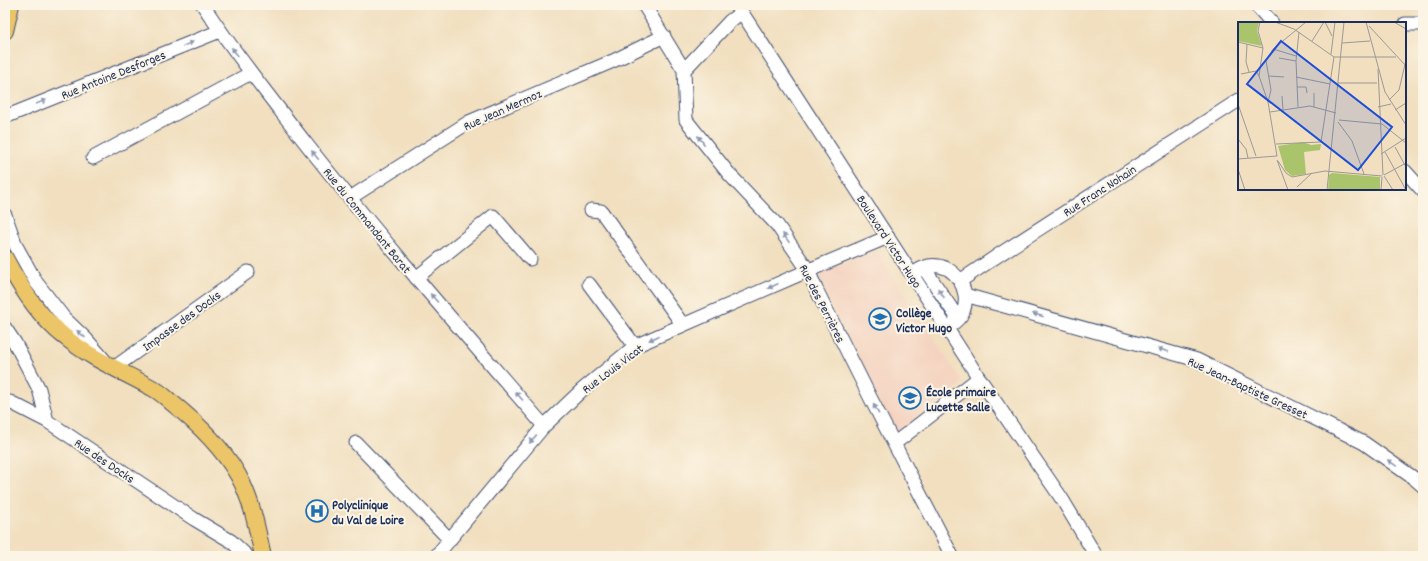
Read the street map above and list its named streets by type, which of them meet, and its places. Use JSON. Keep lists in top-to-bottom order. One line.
{"streets":{"street":["Rue Antoine Desforges","Rue Jean Mermoz","Rue Franc Nohain","Rue du Commandant Barat","Boulevard Victor Hugo","Rue des Perrières","Impasse des Docks","Rue Louis Vicat","Rue Jean-Baptiste Gresset","Rue des Docks"]},"crossings":[["Rue Antoine Desforges","Rue du Commandant Barat"],["Rue Jean Mermoz","Rue du Commandant Barat"],["Rue Jean Mermoz","Rue des Perrières"],["Rue du Commandant Barat","Rue Louis Vicat"],["Boulevard Victor Hugo","Rue Louis Vicat"],["Rue des Perrières","Rue Louis Vicat"]],"one_way":["Rue du Commandant Barat","Rue des Perrières","Rue Louis Vicat","Rue Jean-Baptiste Gresset"],"places":{"school or university":["Collège Victor Hugo","École primaire Lucette Salle"],"hospital":["Polyclinique du Val de Loire"]}}
